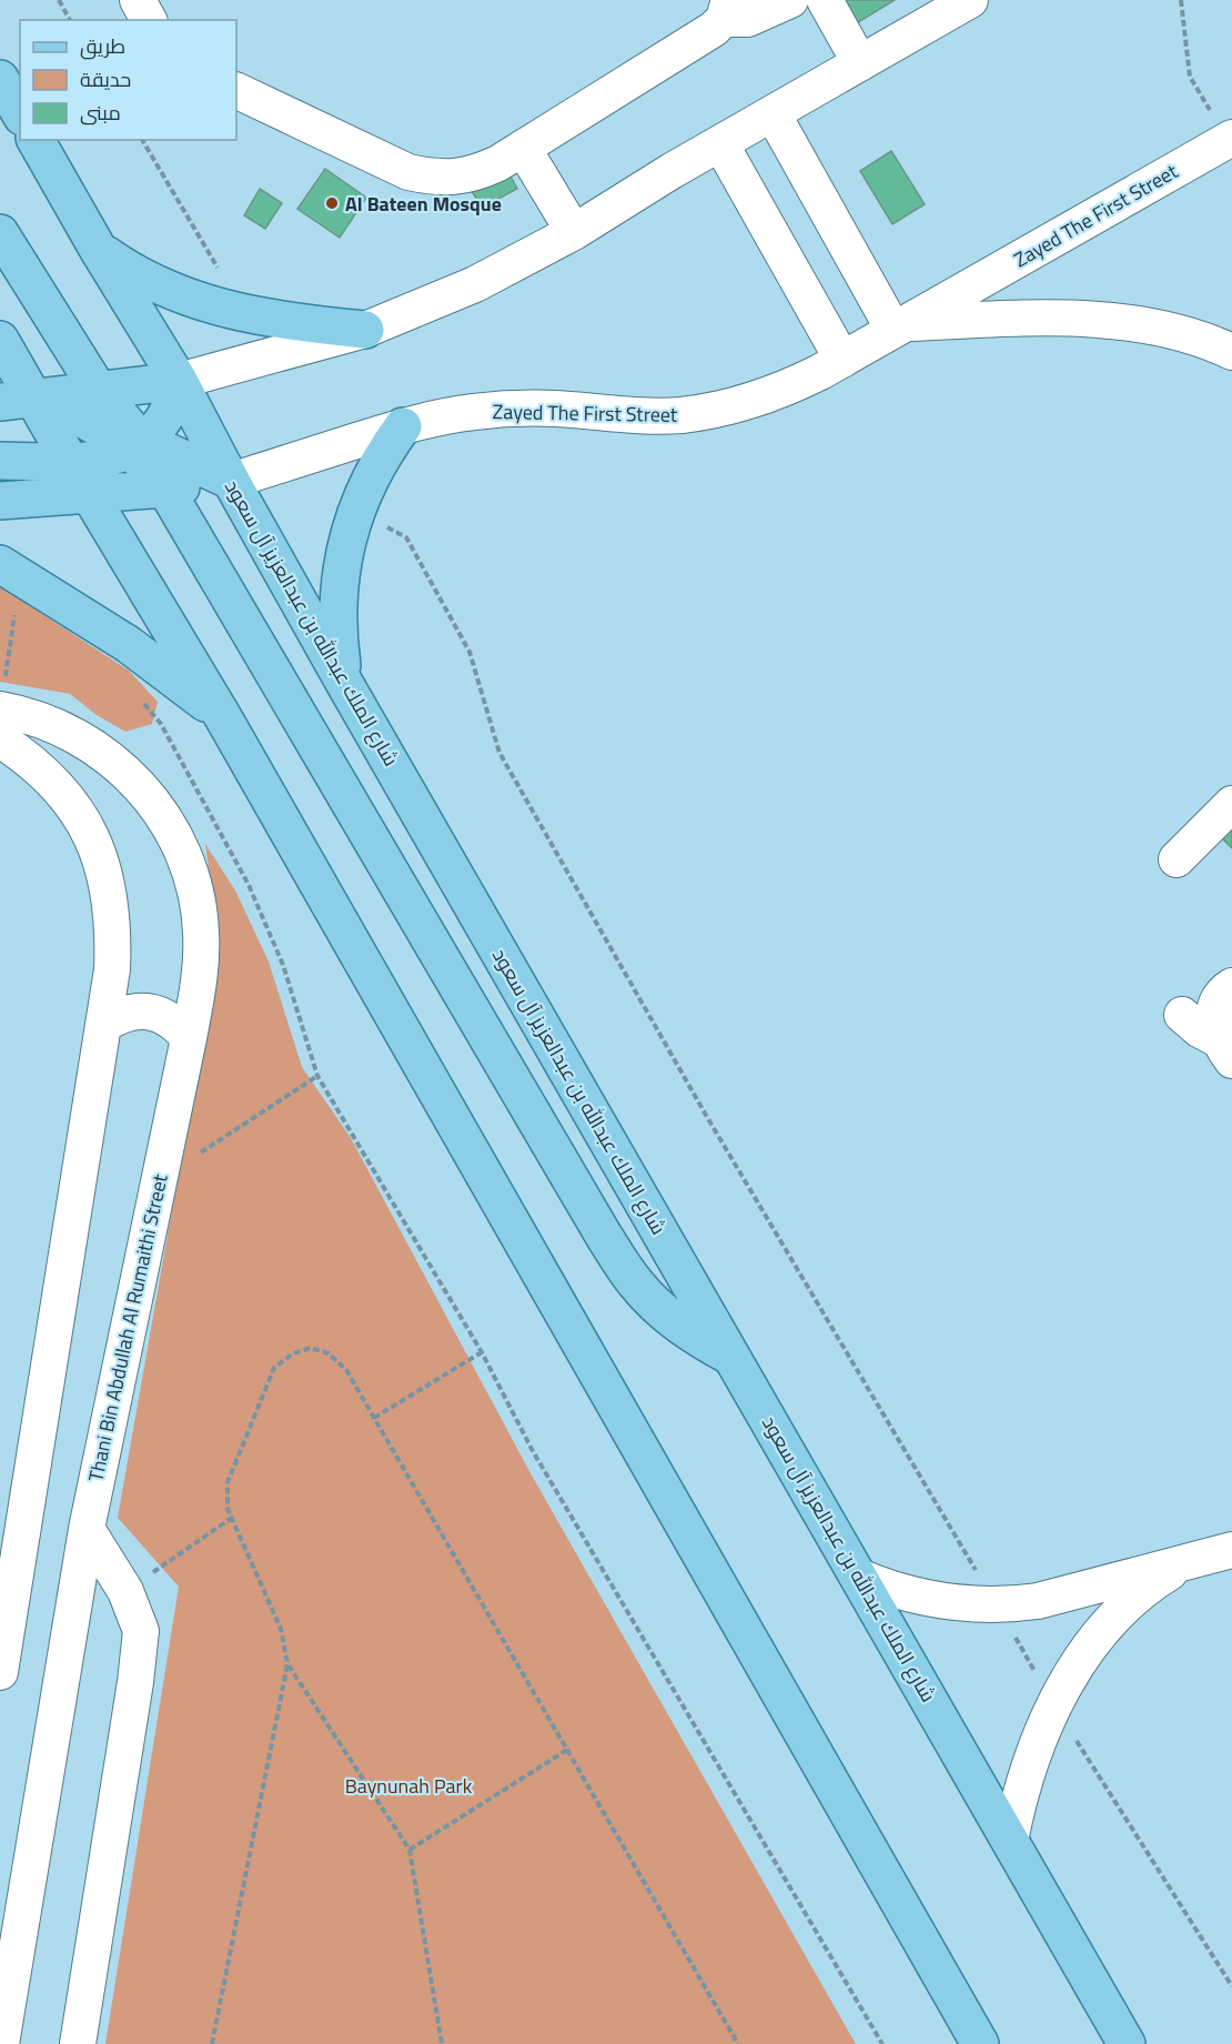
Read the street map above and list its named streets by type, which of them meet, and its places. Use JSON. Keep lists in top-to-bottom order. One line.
{"streets":{"main road":["Zayed The First Street","شارع الملك عبدالله بن عبدالعزيز آل سعود"],"street":["Thani Bin Abdullah Al Rumaithi Street"]},"crossings":[["Zayed The First Street","شارع الملك عبدالله بن عبدالعزيز آل سعود"]],"parks":["Baynunah Park"],"places":["Al Bateen Mosque"],"legend":["طريق","حديقة","مبنى"]}
